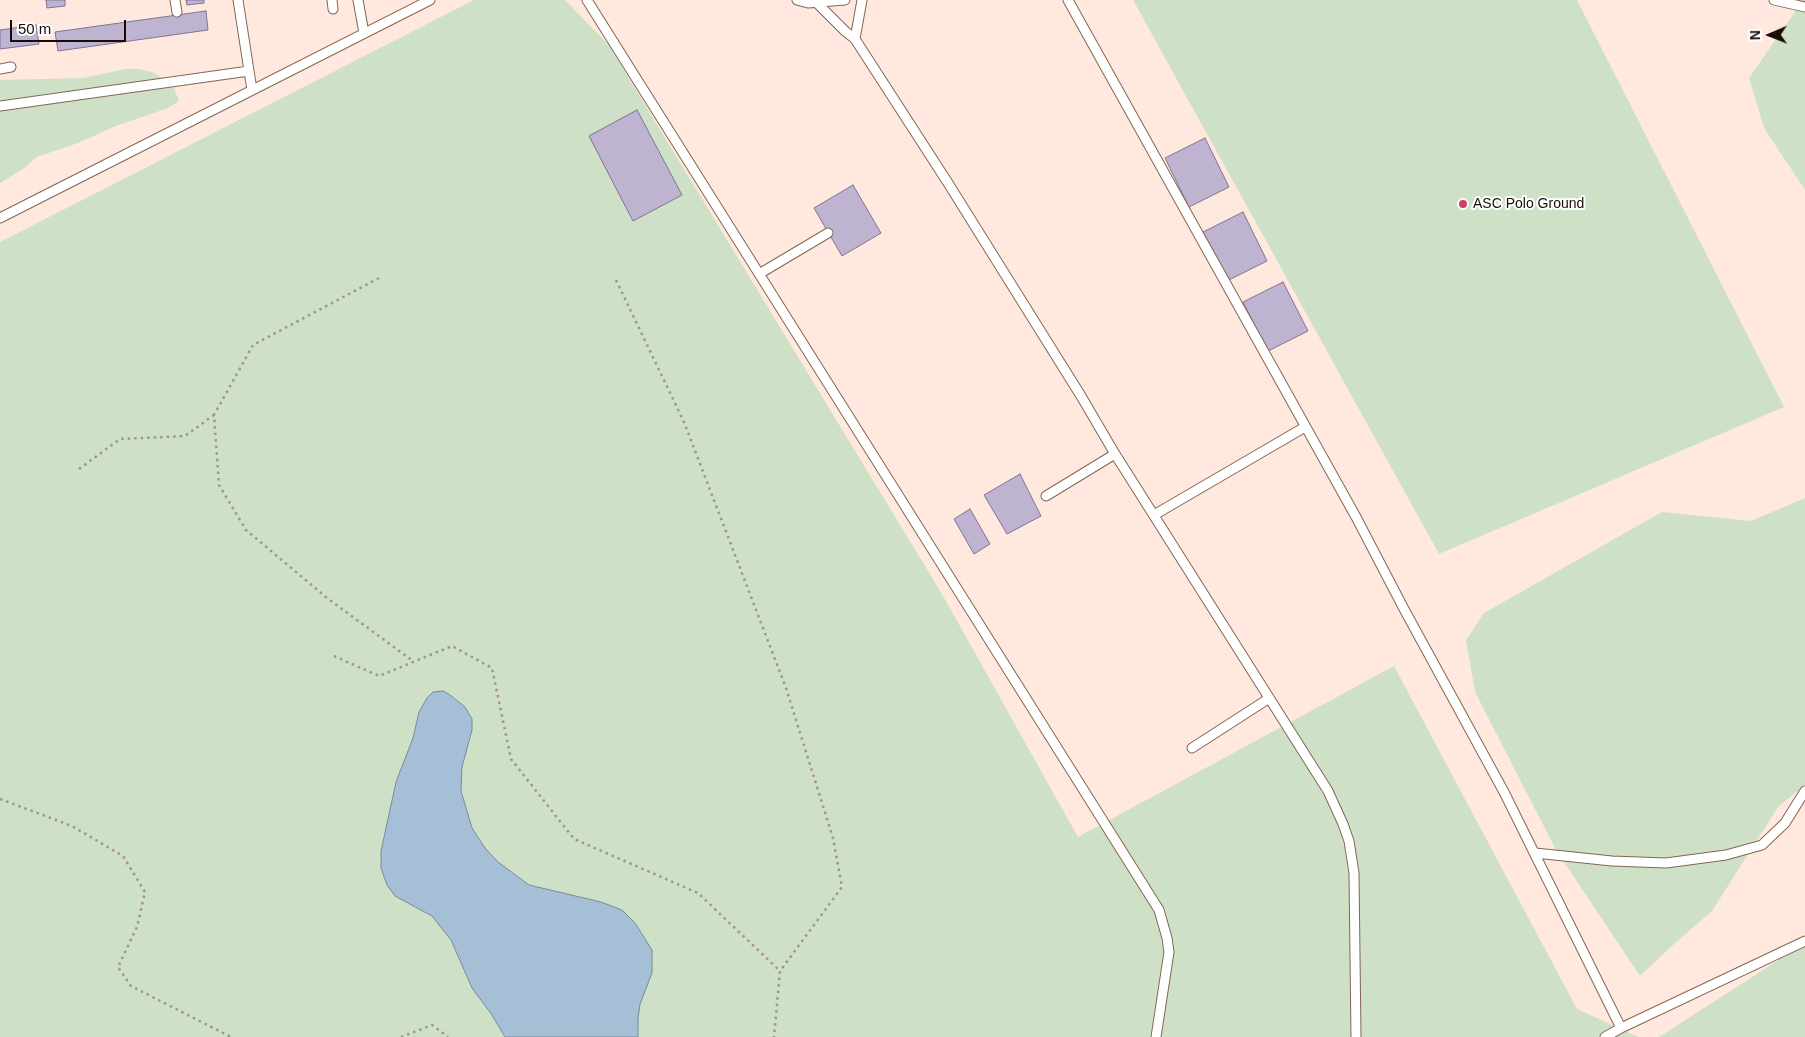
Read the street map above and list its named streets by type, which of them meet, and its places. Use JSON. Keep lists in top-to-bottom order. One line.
{"places":["ASC Polo Ground"],"scale_bar":"50 m","north":"left"}
